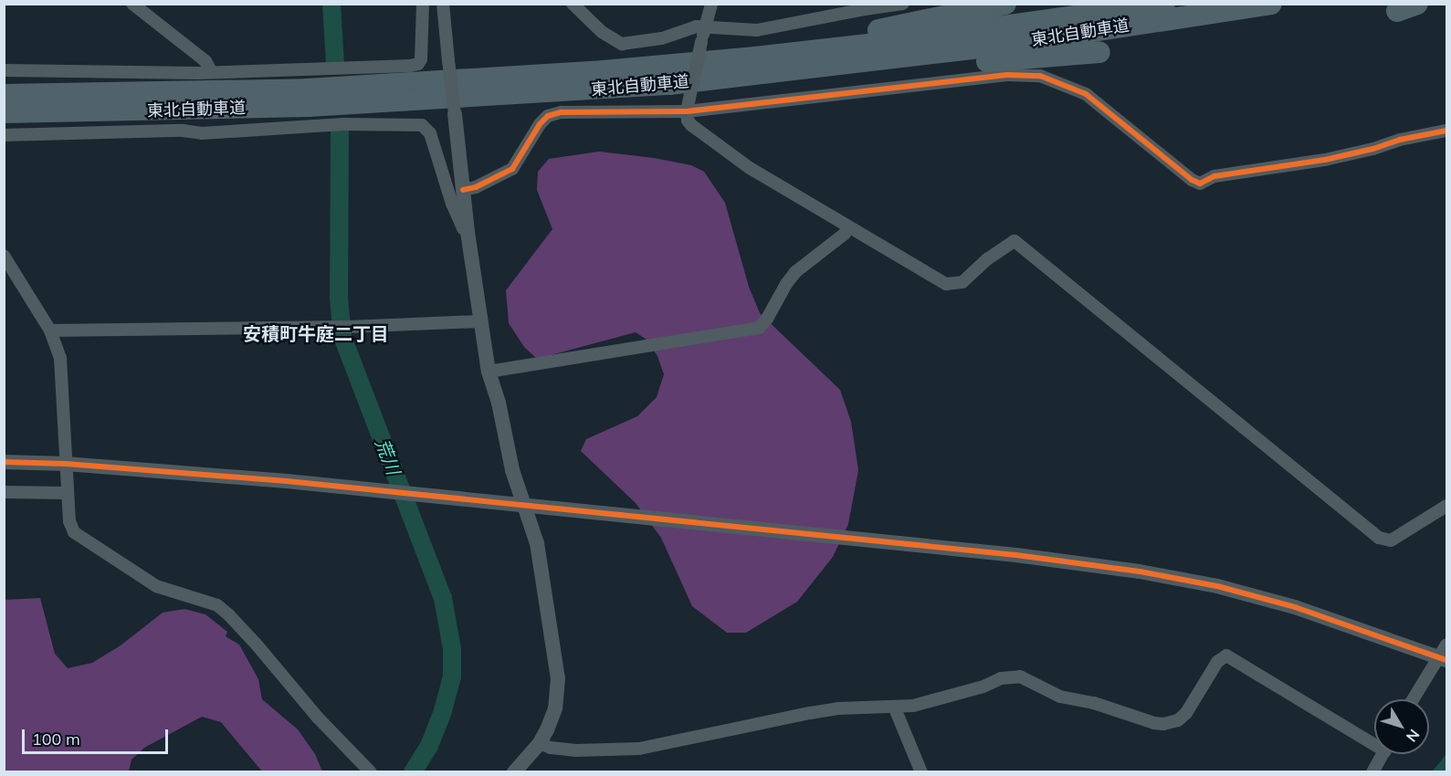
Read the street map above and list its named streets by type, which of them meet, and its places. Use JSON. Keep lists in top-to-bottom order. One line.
{"streets":{"highway":["東北自動車道"]},"districts":["安積町牛庭二丁目"],"water":["荒川"],"scale_bar":"100 m","north":"bottom right"}
